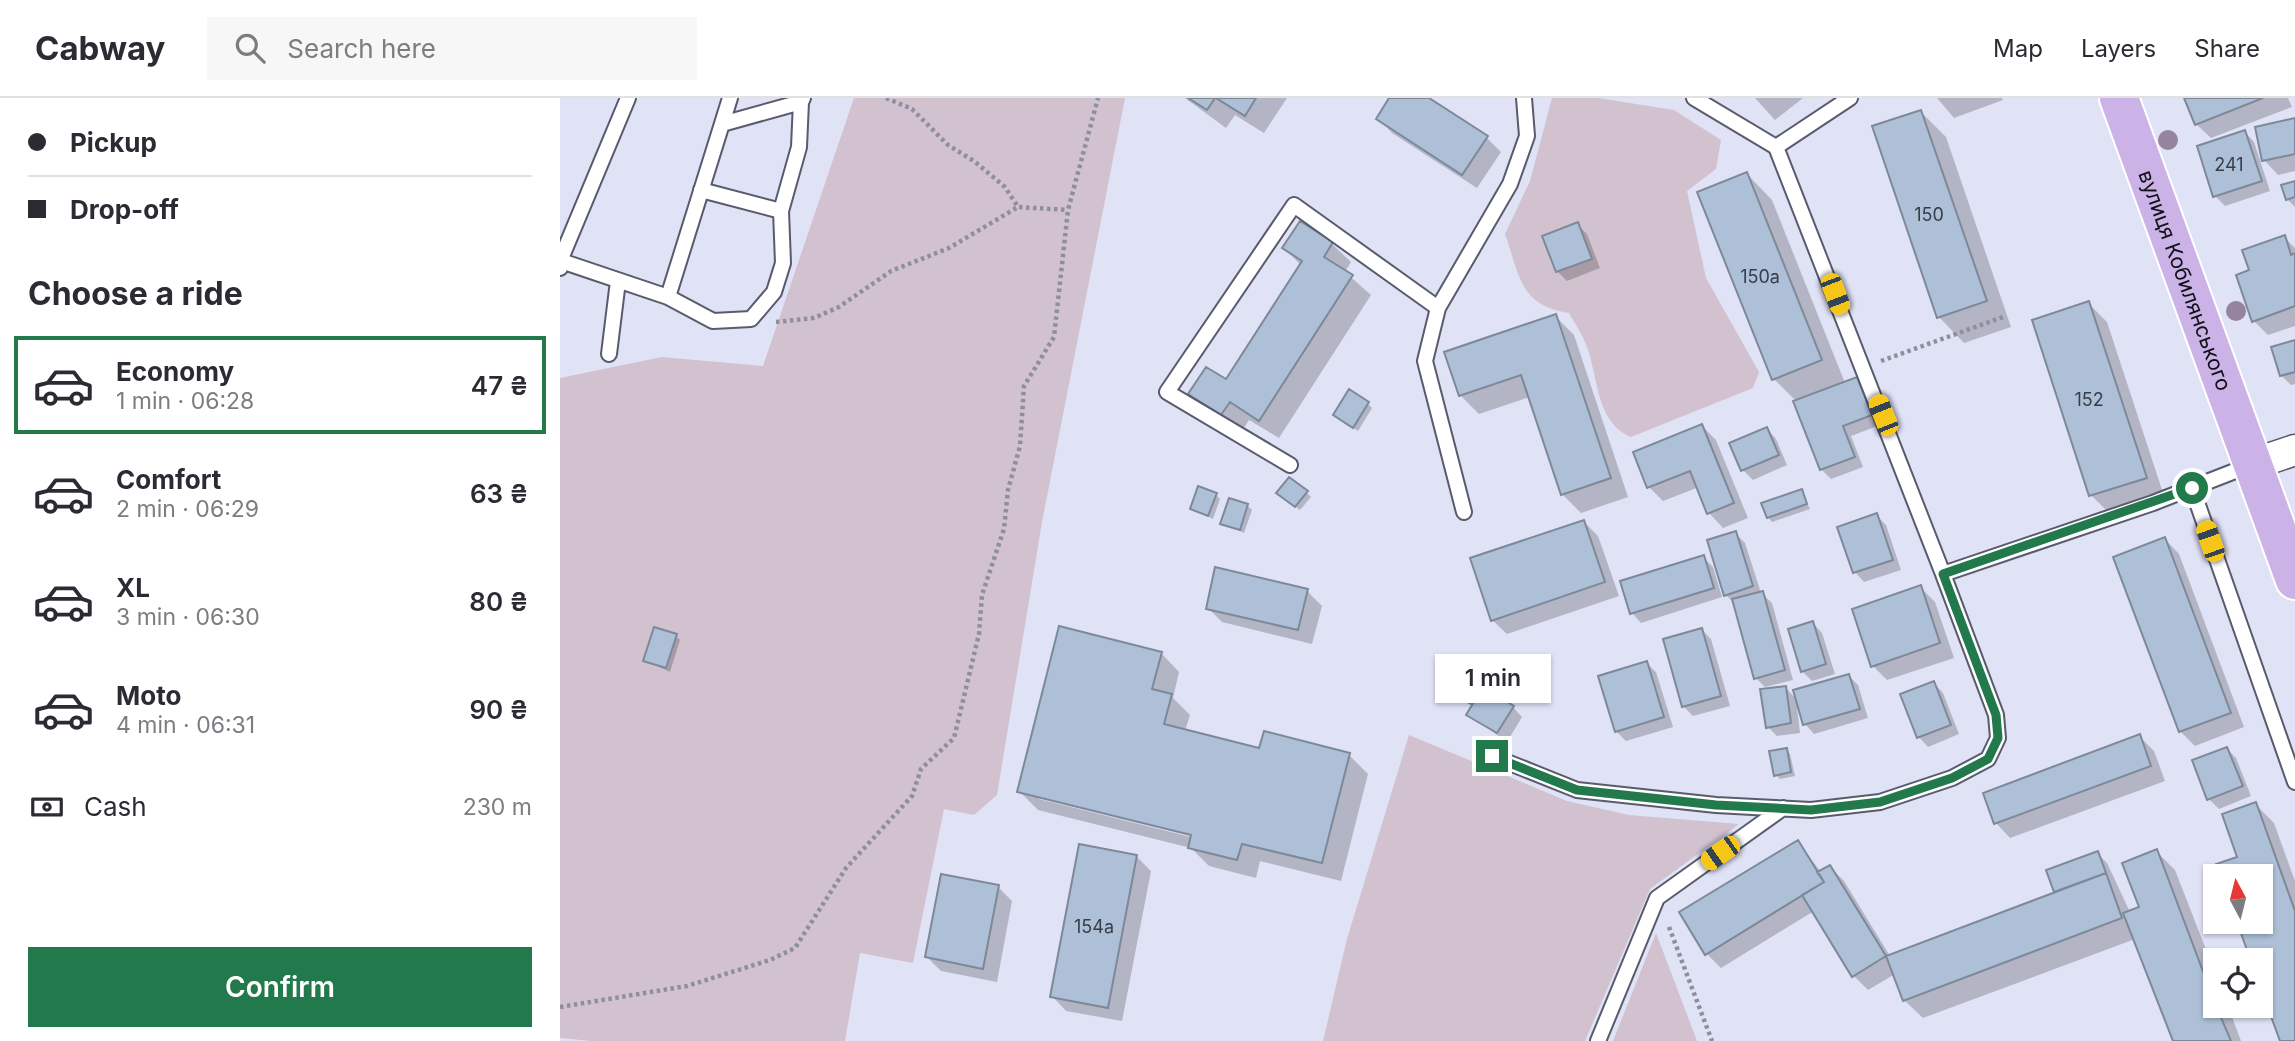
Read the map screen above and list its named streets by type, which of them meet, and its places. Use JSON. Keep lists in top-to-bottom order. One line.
{"streets":{"main road":["вулиця Кобилянського"]},"house_numbers":["241","150","150а","152","154а"],"north":"top","page":{"header":"Cabway","search":"Search here","nav":["Map","Layers","Share"],"banner":["Pickup","Drop-off"],"heading":"Choose a ride","list":[{"name":"Economy","note":"1 min · 06:28","value":"47 ₴"},{"name":"Comfort","note":"2 min · 06:29","value":"63 ₴"},{"name":"XL","note":"3 min · 06:30","value":"80 ₴"},{"name":"Moto","note":"4 min · 06:31","value":"90 ₴"}],"bubble":"1 min","pay":["Cash","230 m"],"buttons":"Confirm"}}
